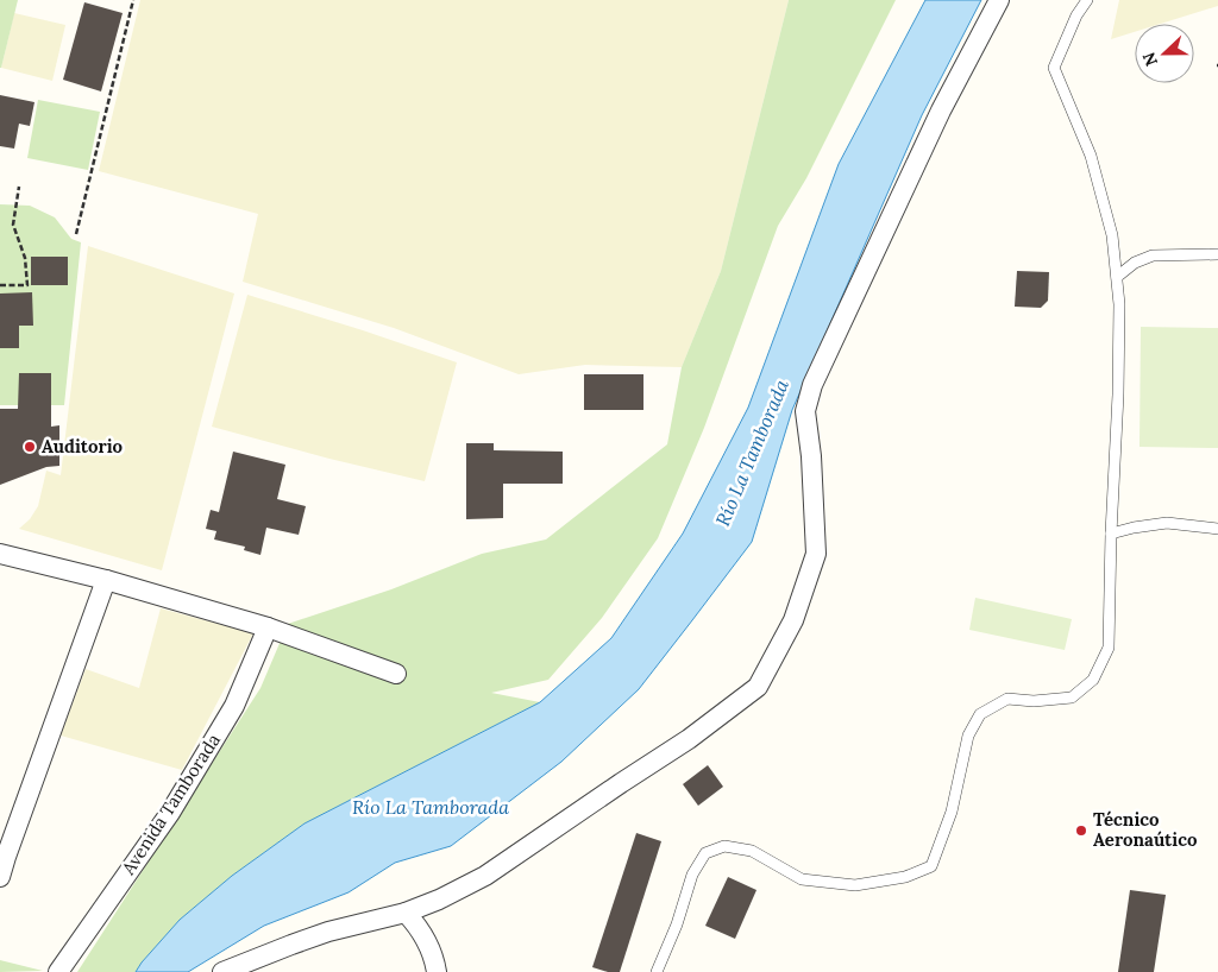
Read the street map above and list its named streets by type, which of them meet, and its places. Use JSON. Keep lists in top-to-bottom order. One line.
{"streets":{"street":["Avenida Tamborada"]},"water":["Río La Tamborada"],"places":["Auditorio","Técnico Aeronaútico"],"north":"left"}
